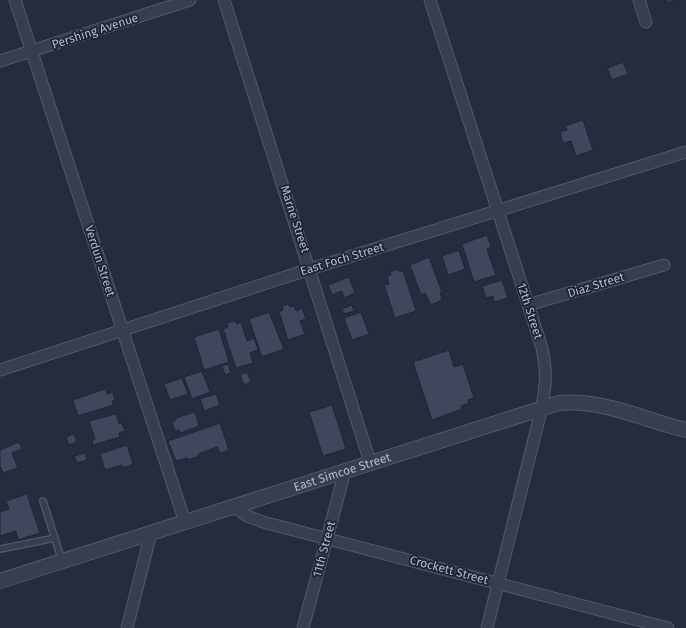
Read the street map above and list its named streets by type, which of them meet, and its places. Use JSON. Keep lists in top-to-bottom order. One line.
{"streets":{"street":["Pershing Avenue","Marne Street","East Foch Street","Verdun Street","Diaz Street","12th Street","East Simcoe Street","11th Street","Crockett Street"]},"crossings":[["Pershing Avenue","Verdun Street"],["Marne Street","East Foch Street"],["Marne Street","East Simcoe Street"],["East Foch Street","Verdun Street"],["East Foch Street","12th Street"],["Verdun Street","East Simcoe Street"],["Diaz Street","12th Street"],["12th Street","East Simcoe Street"],["12th Street","Crockett Street"],["East Simcoe Street","11th Street"],["East Simcoe Street","Crockett Street"],["11th Street","Crockett Street"]]}
